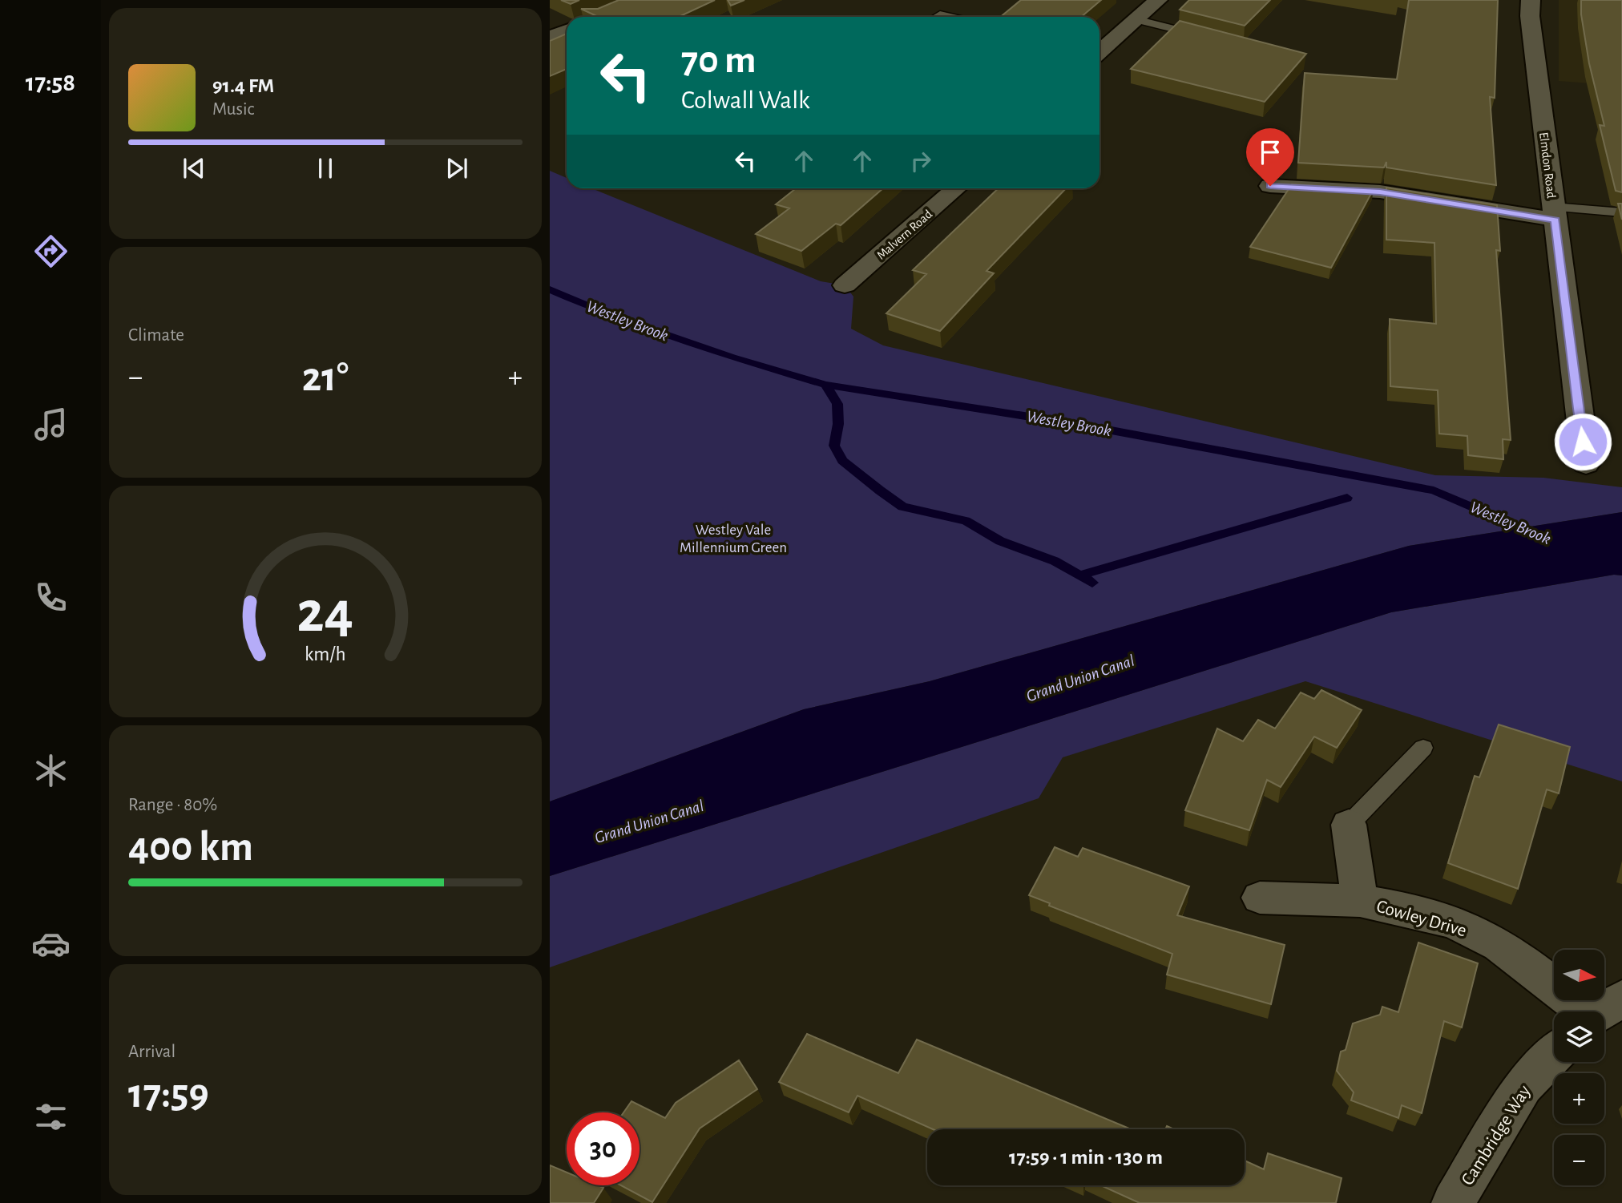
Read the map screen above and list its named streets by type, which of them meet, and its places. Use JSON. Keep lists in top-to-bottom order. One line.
{"streets":{"street":["Elmdon Road","Malvern Road","Cowley Drive","Cambridge Way"]},"water":["Westley Brook","Grand Union Canal"],"parks":["Westley Vale Millennium Green"],"north":"right","page":{"tabs":"17:58","turn":["70 m","Colwall Walk"],"song":["91.4 FM","Music"],"tile":["Climate",["Range · 80%","400 km"],["Arrival","17:59"]],"heat":["−","21°","+"],"map_buttons":["+","−"],"limit":"30","trip":"17:59 · 1 min · 130 m","gauge":["24","km/h"]}}
